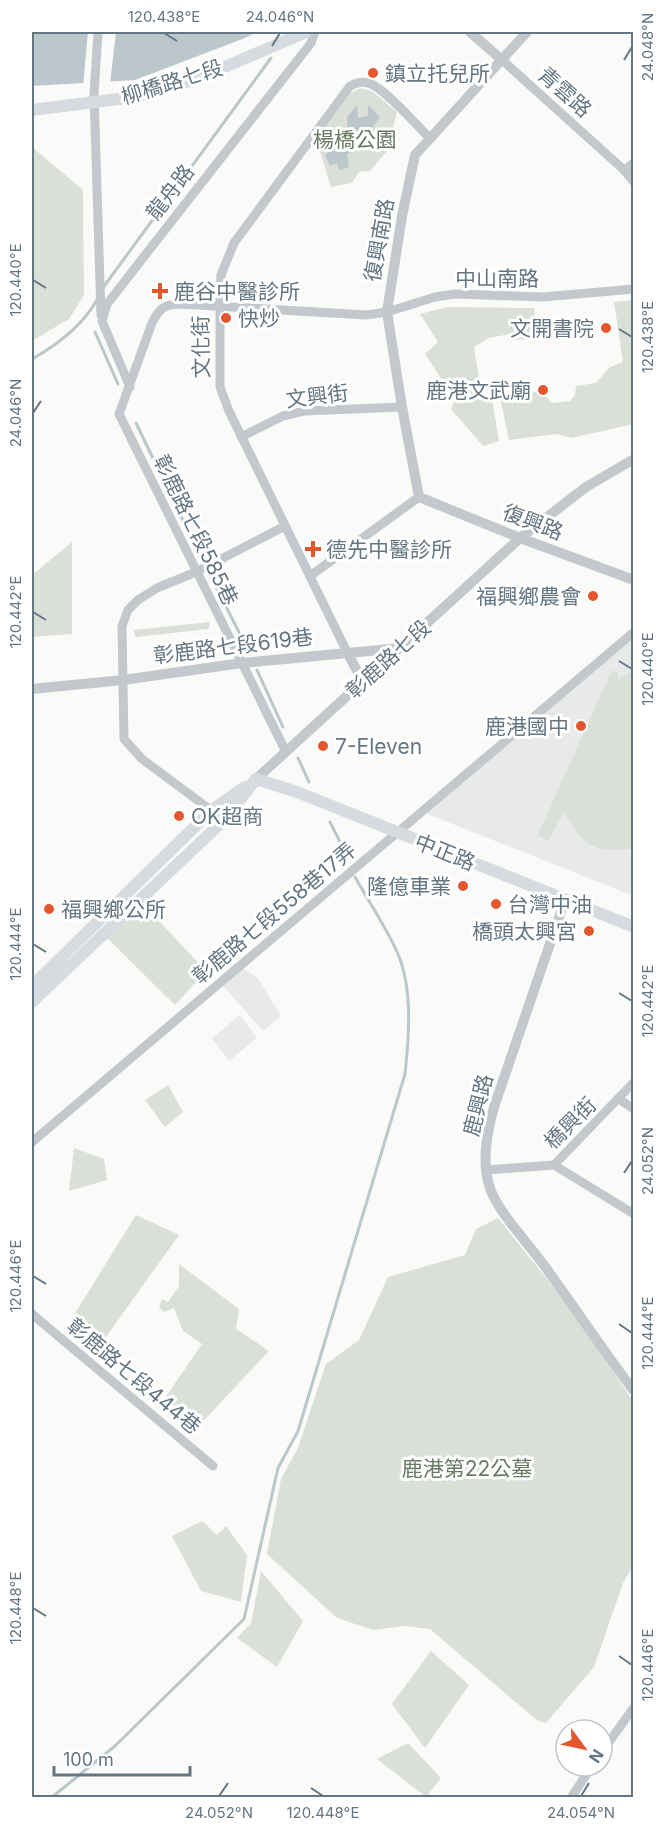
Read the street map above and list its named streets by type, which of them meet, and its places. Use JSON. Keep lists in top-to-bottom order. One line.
{"streets":{"main road":["柳橋路七段","彰鹿路七段","中正路"],"street":["青雲路","龍舟路","復興南路","中山南路","文化街","文興街","復興路","彰鹿路七段585巷","彰鹿路七段619巷","彰鹿路七段558巷17弄","鹿興路","橋興街","彰鹿路七段444巷"]},"crossings":[["青雲路","復興南路"],["復興南路","中山南路"],["復興南路","文化街"],["復興南路","文興街"],["復興南路","復興路"],["中山南路","文化街"],["中山南路","彰鹿路七段585巷"],["文化街","文興街"],["文化街","彰鹿路七段619巷"],["文化街","彰鹿路七段"],["復興路","彰鹿路七段"],["彰鹿路七段585巷","彰鹿路七段619巷"],["彰鹿路七段585巷","彰鹿路七段"],["彰鹿路七段619巷","彰鹿路七段"],["彰鹿路七段","中正路"],["中正路","彰鹿路七段558巷17弄"],["中正路","鹿興路"],["鹿興路","橋興街"]],"parks":["楊橋公園","鹿港第22公墓"],"places":{"other":["鎮立托兒所","快炒","文開書院","鹿港文武廟","福興鄉農會","鹿港國中","7-Eleven","OK超商","隆億車業","台灣中油","福興鄉公所","橋頭太興宮"],"health":["鹿谷中醫診所","德先中醫診所"]},"scale_bar":"100 m","north":"bottom right","coordinates":["120.438°E","24.046°N","24.048°N","120.440°E","120.442°E","120.444°E","24.052°N","120.446°E","120.448°E","24.054°N"]}
